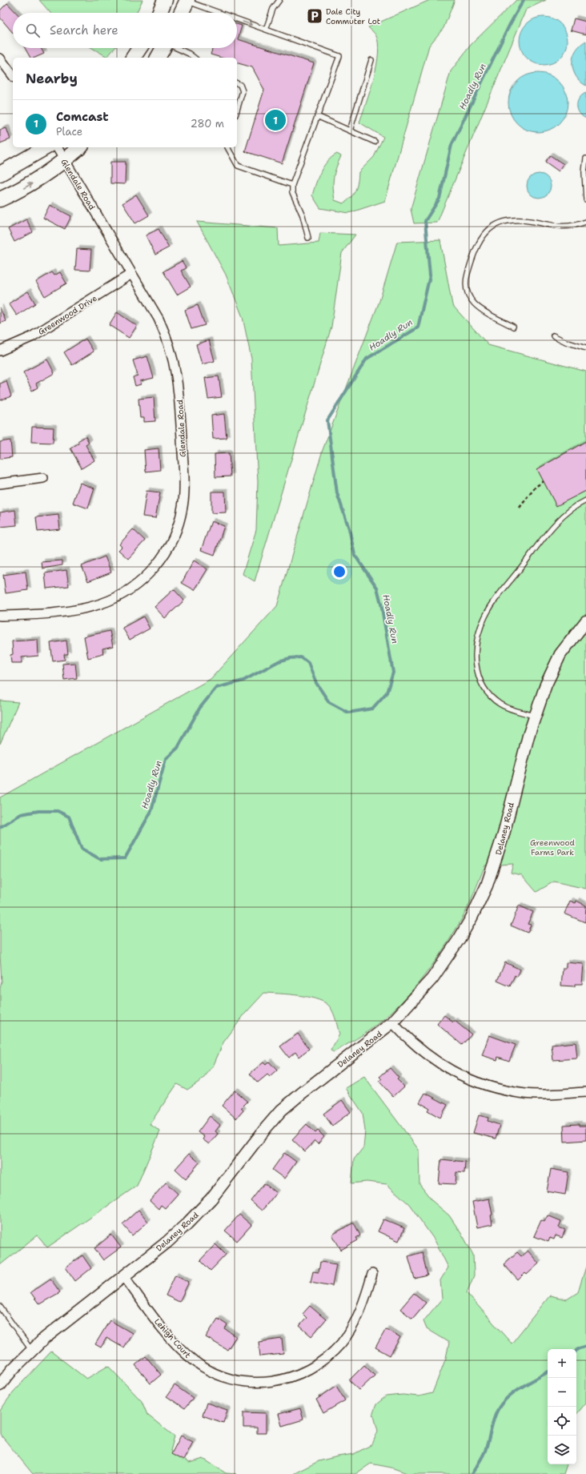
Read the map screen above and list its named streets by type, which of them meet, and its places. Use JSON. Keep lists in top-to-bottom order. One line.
{"streets":{"street":["Glendale Road","Greenwood Drive","Delaney Road","Lehigh Court"]},"crossings":[["Glendale Road","Greenwood Drive"],["Delaney Road","Lehigh Court"]],"water":["Hoadly Run"],"parks":["Greenwood Farms Park"],"places":{"parking":["Dale City Commuter Lot"]},"page":{"search":"Search here","heading":"Nearby","list":[{"mark":"1","name":"Comcast","note":"Place","value":"280 m"}],"pins":"1","map_buttons":["+","−"]}}
